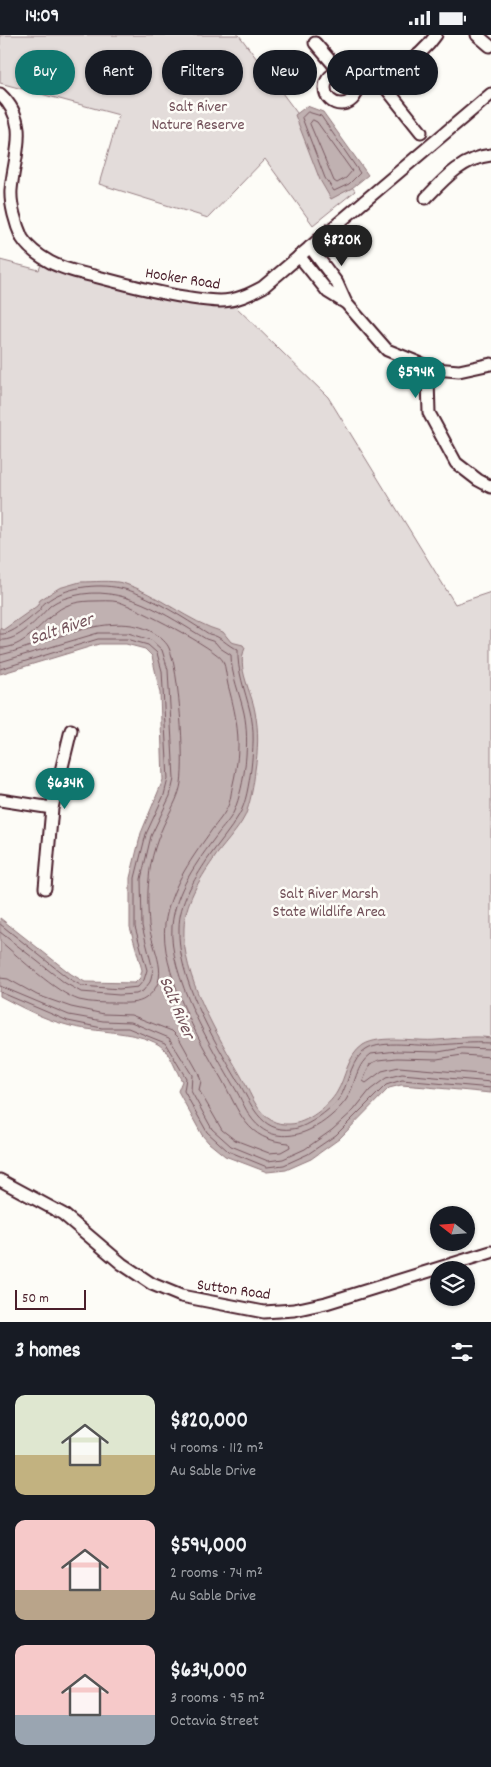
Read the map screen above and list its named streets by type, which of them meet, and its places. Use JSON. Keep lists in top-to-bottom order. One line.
{"streets":{"street":["Hooker Road","Sutton Road"]},"water":["Salt River"],"parks":["Salt River Nature Reserve","Salt River Marsh State Wildlife Area"],"scale_bar":"50 m","north":"left","page":{"status":"14:09","chip":["Buy","Rent","Filters","New","Apartment"],"price":["$820K","$594K","$634K"],"scale":"50 m","heading":"3 homes","list":[{"name":"$820,000","note":"4 rooms · 112 m² · Au Sable Drive"},{"name":"$594,000","note":"2 rooms · 74 m² · Au Sable Drive"},{"name":"$634,000","note":"3 rooms · 95 m² · Octavia Street"}]}}
